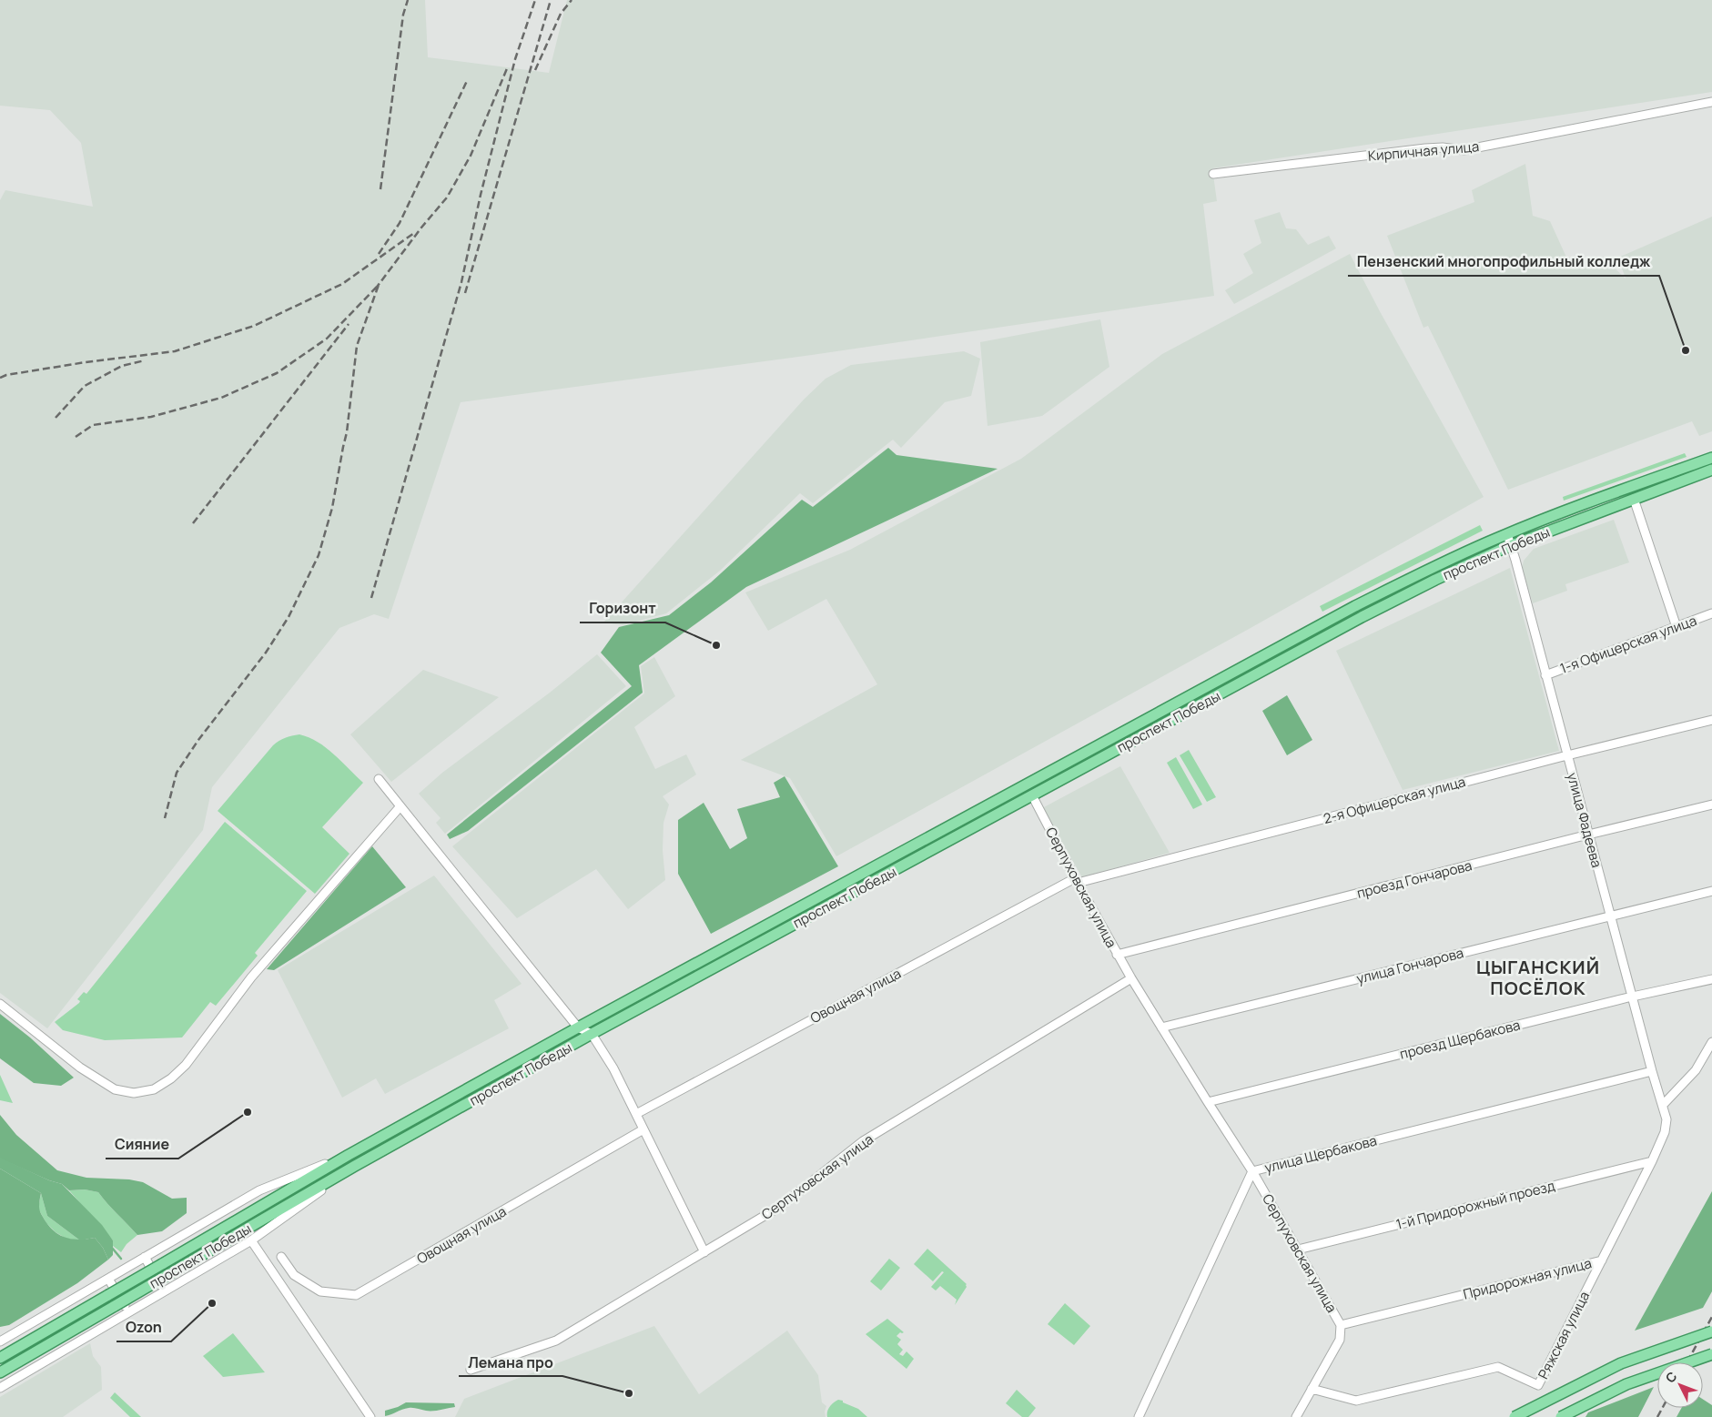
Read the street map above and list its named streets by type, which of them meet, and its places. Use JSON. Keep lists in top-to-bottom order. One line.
{"streets":{"main road":["проспект Победы"],"street":["Кирпичная улица","1-я Офицерская улица","2-я Офицерская улица","улица Фадеева","проезд Гончарова","Серпуховская улица","улица Гончарова","Овощная улица","проезд Щербакова","улица Щербакова","1-й Придорожный проезд","Придорожная улица","Ряжская улица"]},"crossings":[["проспект Победы","улица Фадеева"],["проспект Победы","Серпуховская улица"],["1-я Офицерская улица","улица Фадеева"],["2-я Офицерская улица","улица Фадеева"],["2-я Офицерская улица","Серпуховская улица"],["2-я Офицерская улица","Овощная улица"],["улица Фадеева","проезд Гончарова"],["улица Фадеева","улица Гончарова"],["улица Фадеева","проезд Щербакова"],["улица Фадеева","улица Щербакова"],["улица Фадеева","Придорожная улица"],["проезд Гончарова","Серпуховская улица"],["Серпуховская улица","улица Гончарова"],["Серпуховская улица","Овощная улица"],["Серпуховская улица","проезд Щербакова"],["Серпуховская улица","улица Щербакова"],["Серпуховская улица","1-й Придорожный проезд"],["Серпуховская улица","Придорожная улица"],["Серпуховская улица","Ряжская улица"],["1-й Придорожный проезд","Придорожная улица"],["Придорожная улица","Ряжская улица"]],"districts":["ЦЫГАНСКИЙ ПОСЁЛОК"],"places":["Пензенский многопрофильный колледж","Горизонт","Сияние","Ozon","Лемана про"],"north":"top left"}
